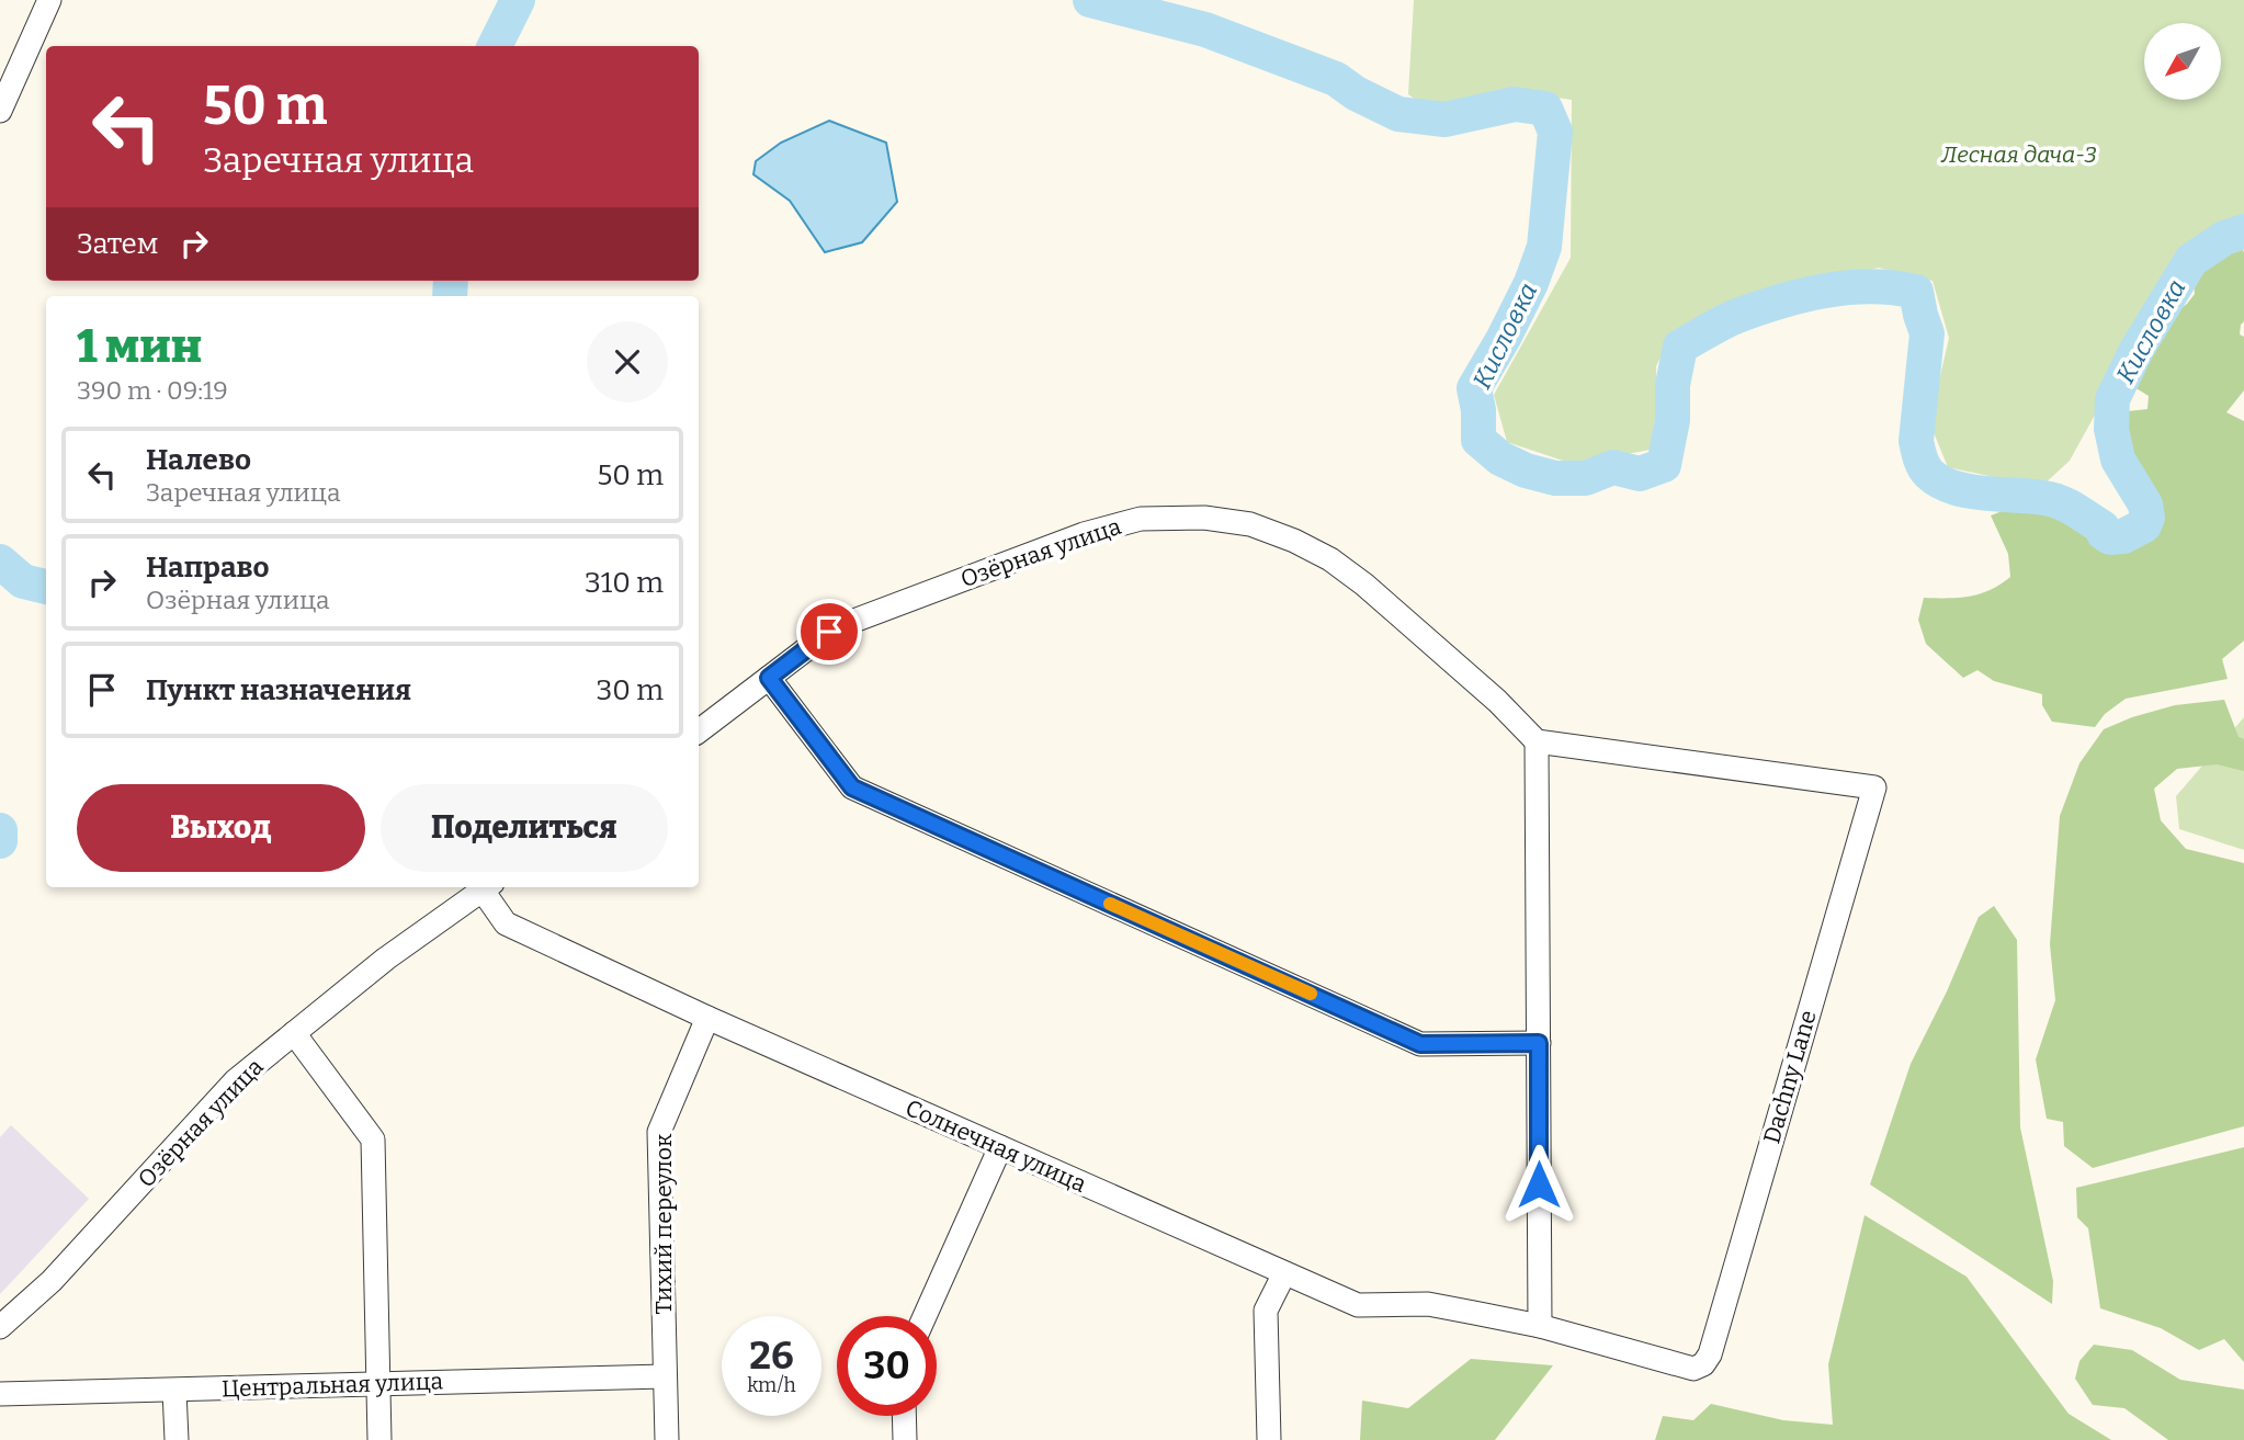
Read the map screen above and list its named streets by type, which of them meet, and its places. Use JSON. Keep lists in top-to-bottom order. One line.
{"streets":{"street":["Озёрная улица","Dachny Lane","Солнечная улица","Тихий переулок","Центральная улица"]},"crossings":[["Озёрная улица","Dachny Lane"],["Озёрная улица","Солнечная улица"],["Dachny Lane","Солнечная улица"],["Солнечная улица","Тихий переулок"],["Тихий переулок","Центральная улица"]],"water":["Кисловка"],"parks":["Лесная дача-3"],"north":"bottom left","page":{"turn":["50 m","Заречная улица"],"then":"Затем","heading":["1 мин","390 m · 09:19"],"list":[{"name":"Налево","note":"Заречная улица","value":"50 m"},{"name":"Направо","note":"Озёрная улица","value":"310 m"},{"name":"Пункт назначения","value":"30 m"}],"buttons":["Выход","Поделиться"],"speed":"26 km/h","limit":"30"}}
